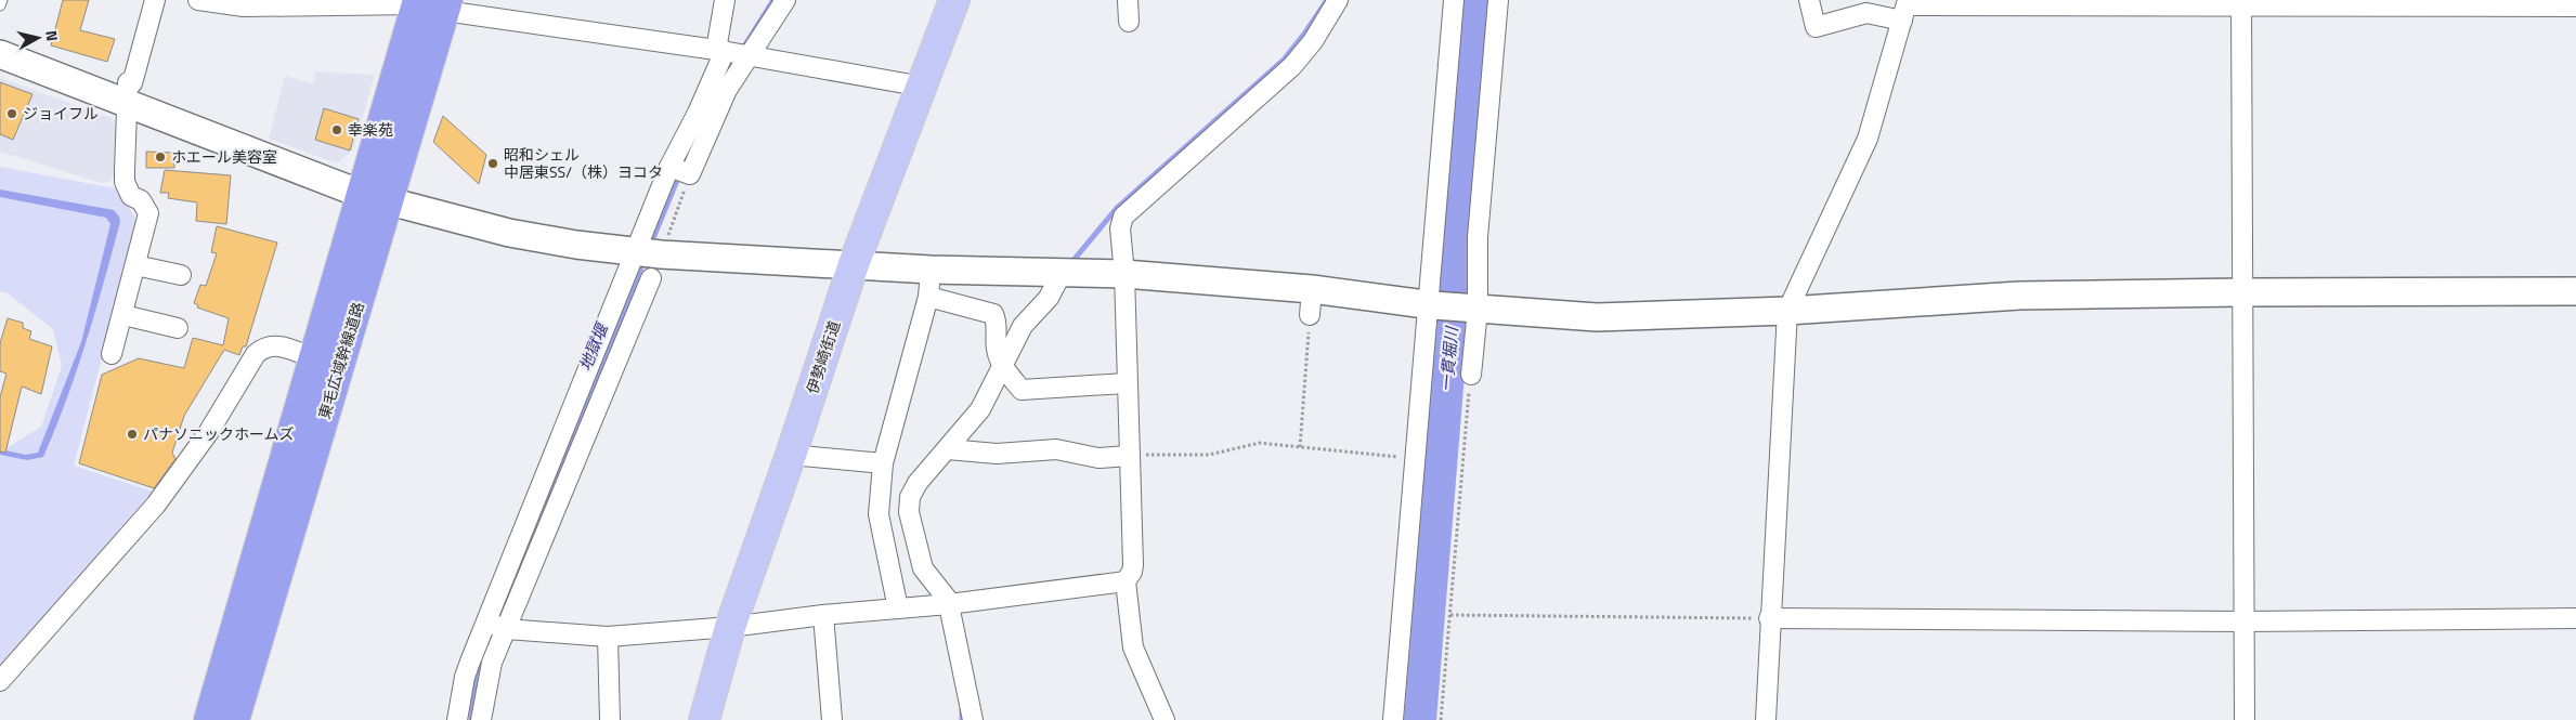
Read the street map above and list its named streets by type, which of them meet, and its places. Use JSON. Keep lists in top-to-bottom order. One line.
{"streets":{"highway":["東毛広域幹線道路"],"main road":["伊勢崎街道"]},"water":["地獄堰","一貫堀川"],"places":["ジョイフル","幸楽苑","ホエール美容室","昭和シェル 中居東SS/（株）ヨコタ","パナソニックホームズ"],"north":"right"}
